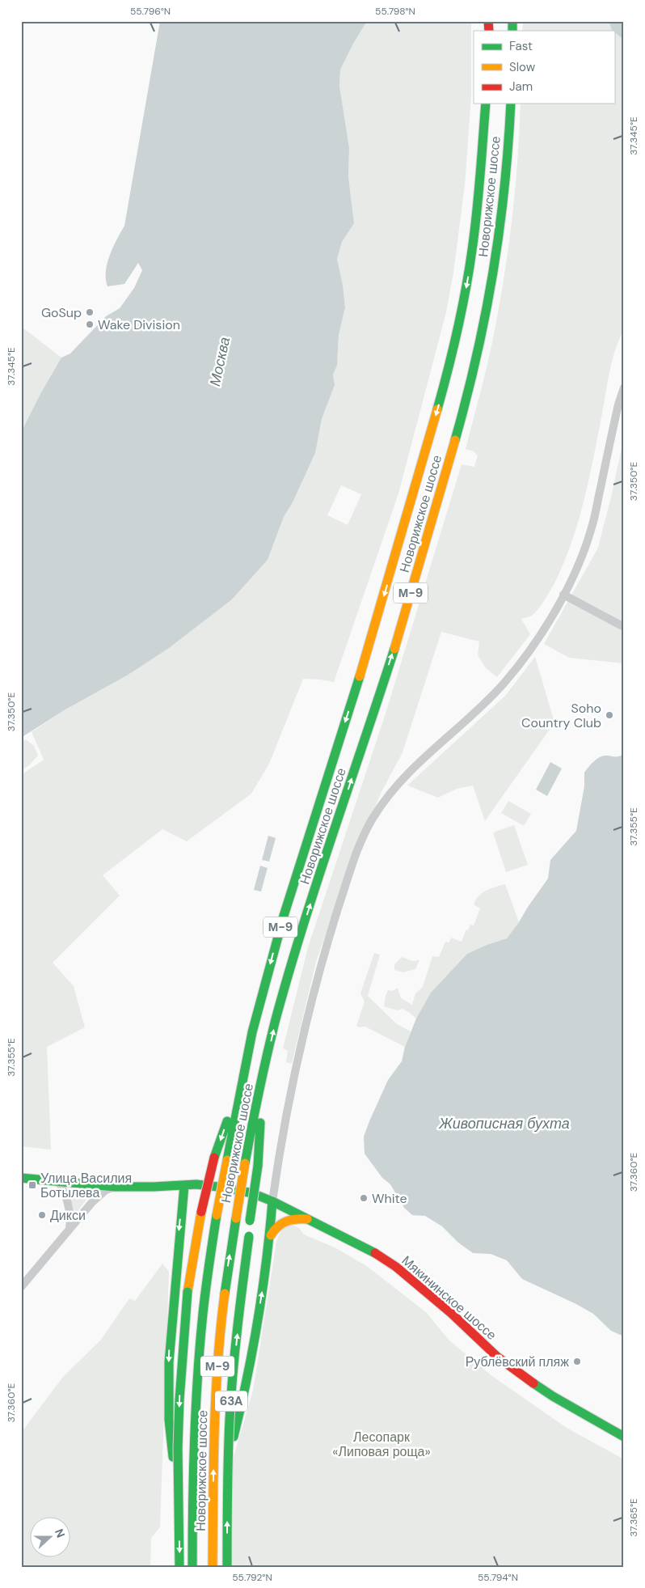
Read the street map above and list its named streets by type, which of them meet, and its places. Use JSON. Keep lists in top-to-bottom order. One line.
{"streets":{"main road":["Новорижское шоссе","М-9","Мякининское шоссе","63A"]},"crossings":[["Новорижское шоссе","63A"]],"water":["Москва","Живописная бухта"],"parks":["Лесопарк «Липовая роща»"],"places":{"other":["GoSup","Wake Division","Soho Country Club","White","Дикси","Рублёвский пляж"],"transit":["Улица Василия Ботылева"]},"legend":["Fast","Slow","Jam"],"north":"right","coordinates":["55.796°N","55.798°N","37.345°E","37.350°E","37.355°E","37.360°E","37.365°E","55.792°N","55.794°N"]}
